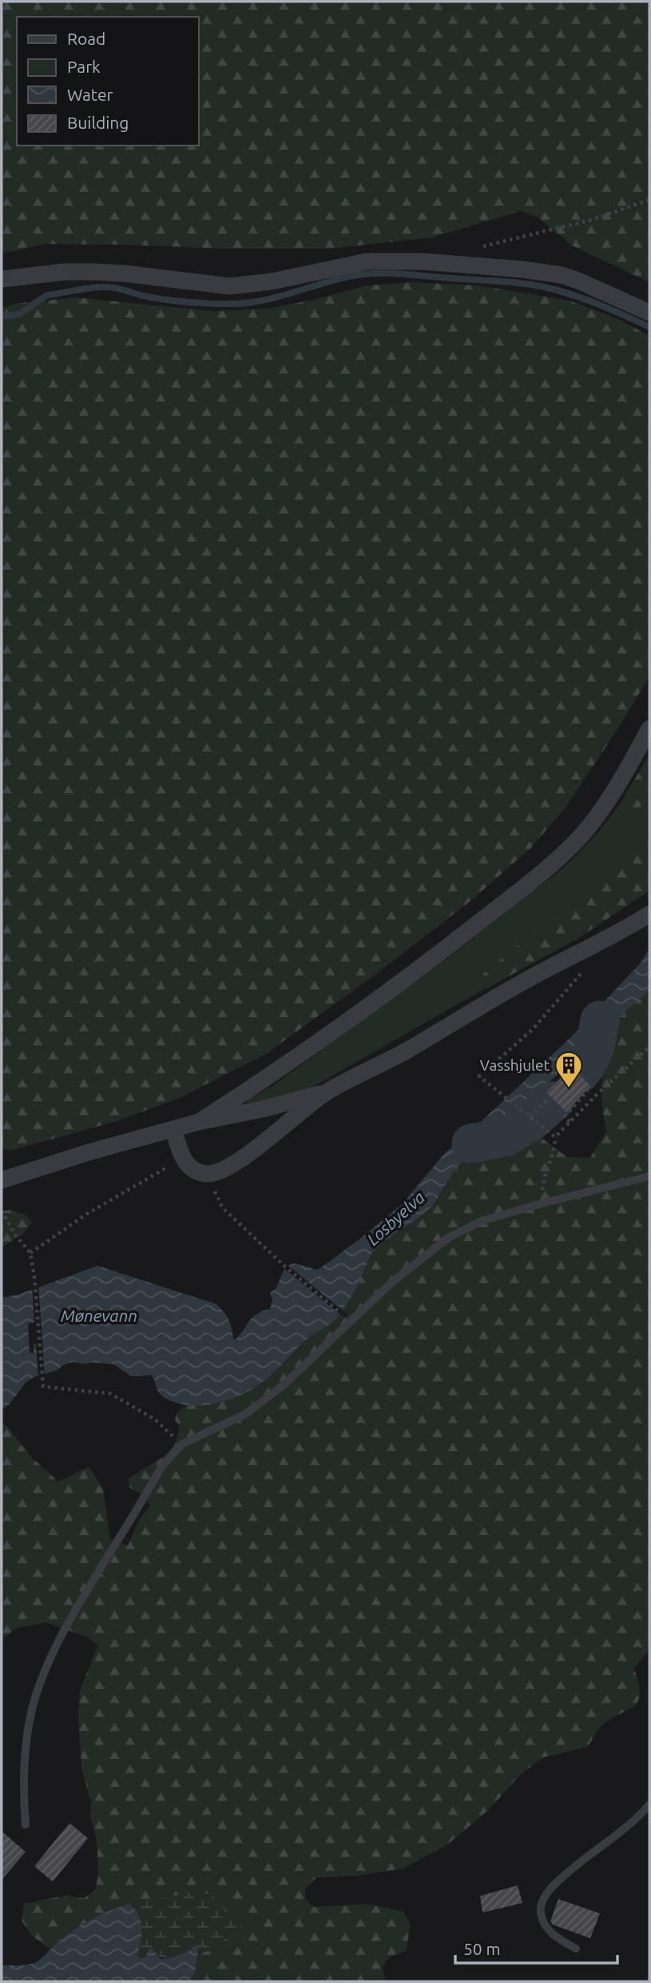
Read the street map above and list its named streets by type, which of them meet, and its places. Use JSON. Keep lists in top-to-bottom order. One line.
{"water":["Losbyelva","Mønevann"],"places":{"building":["Vasshjulet"]},"legend":["Road","Park","Water","Building"],"scale_bar":"50 m"}
